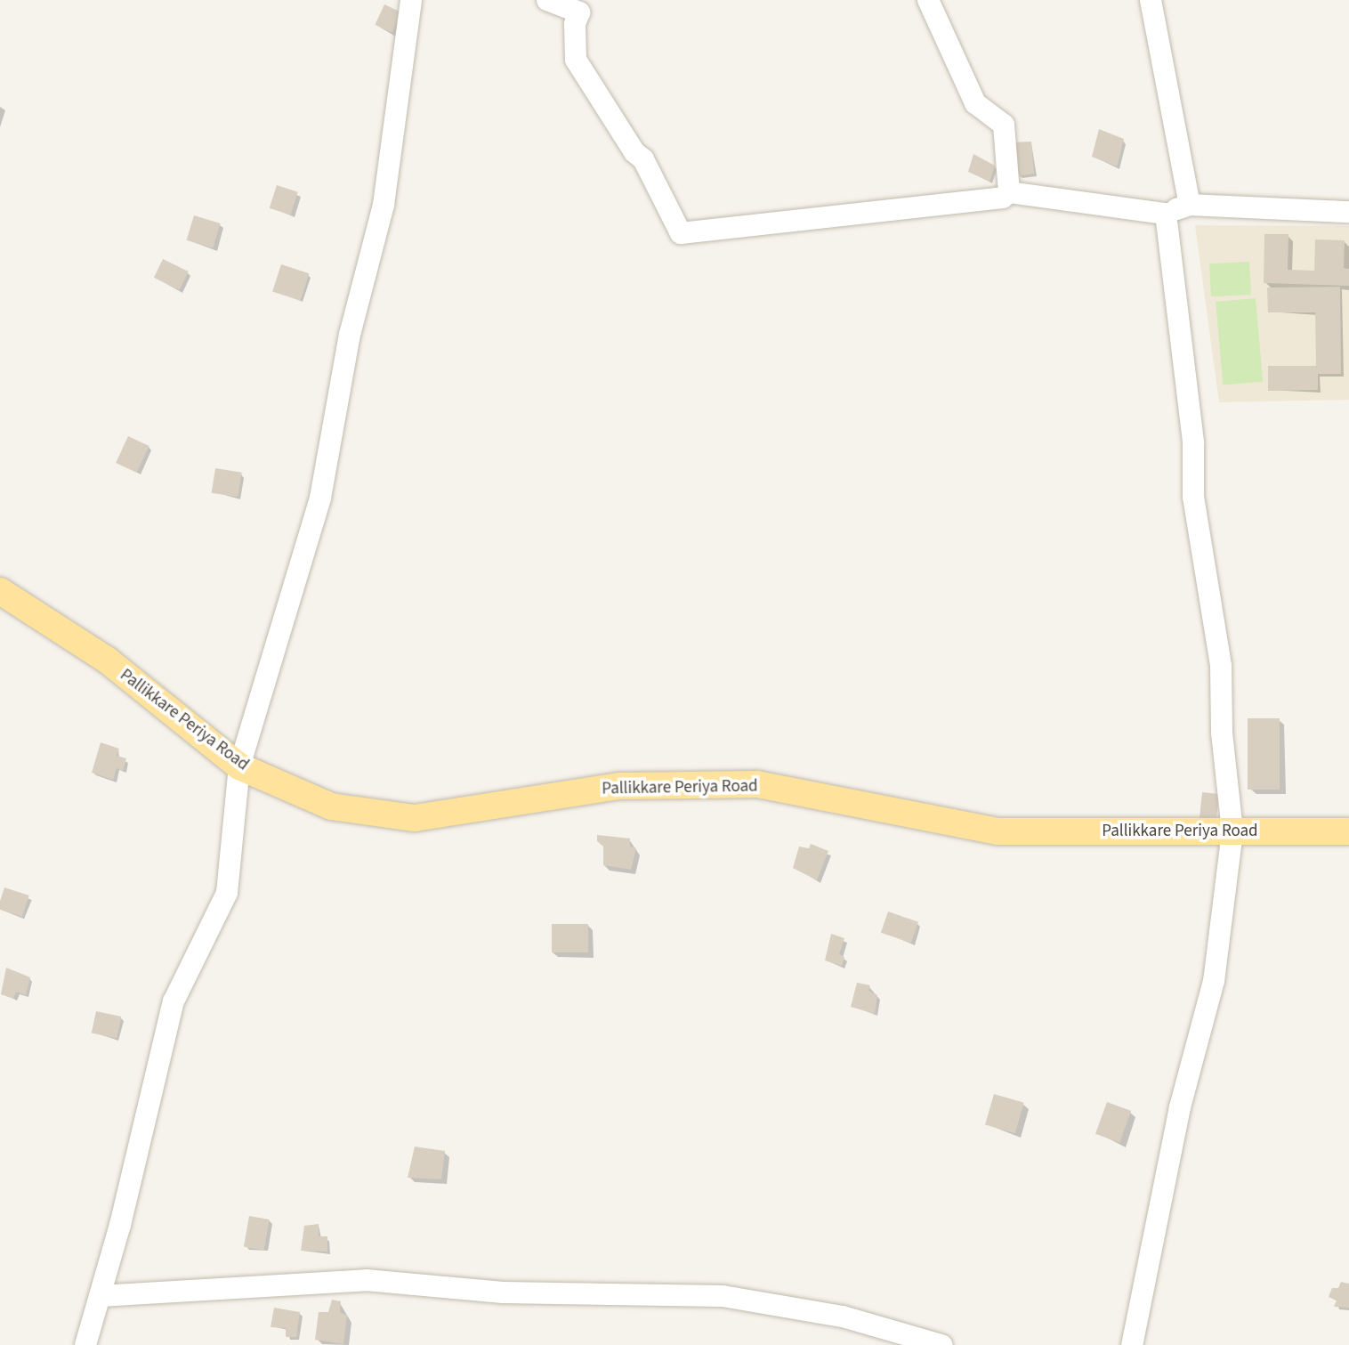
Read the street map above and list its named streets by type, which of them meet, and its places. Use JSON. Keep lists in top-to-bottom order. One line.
{"streets":{"main road":["Pallikkare Periya Road"]}}
